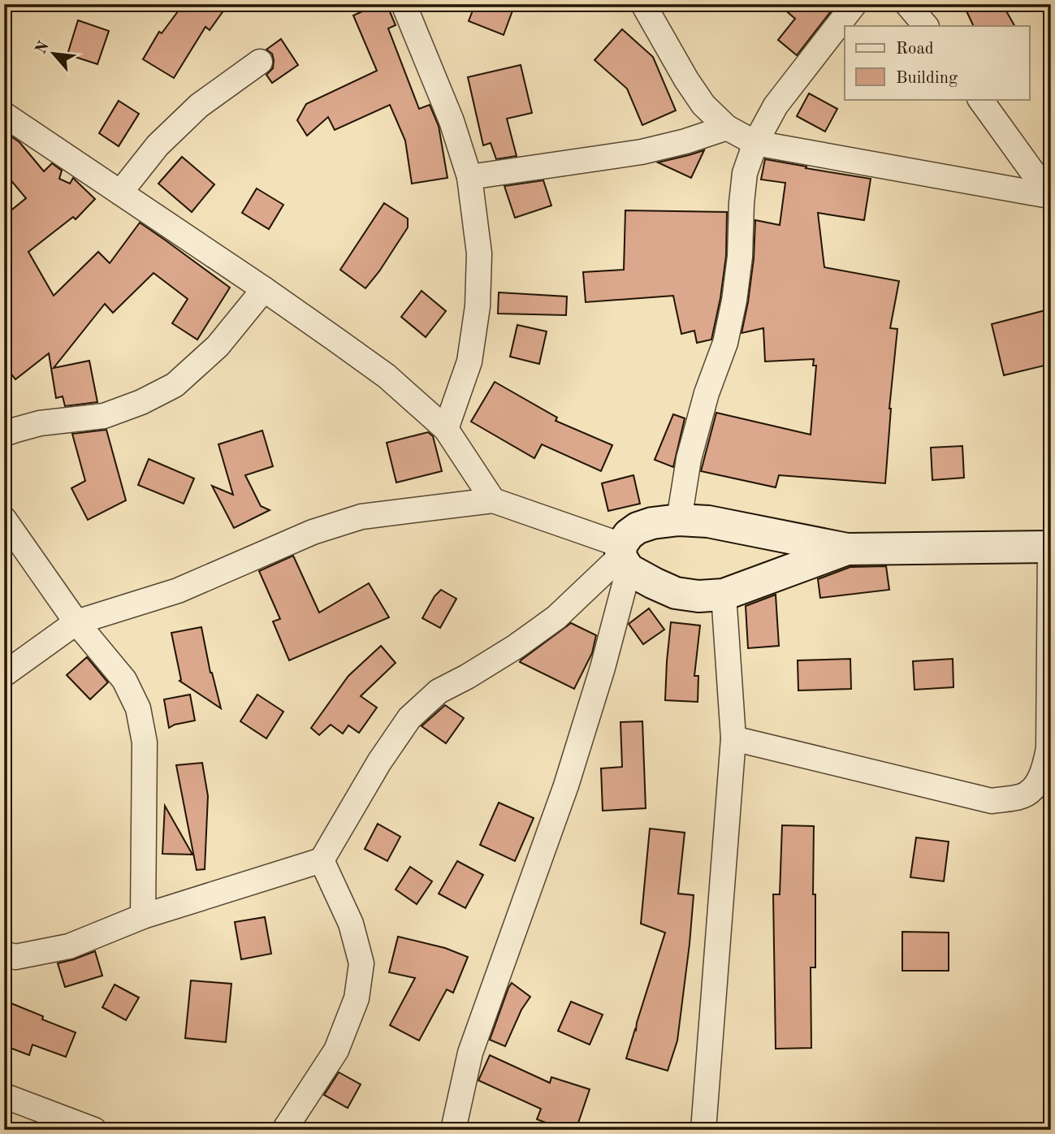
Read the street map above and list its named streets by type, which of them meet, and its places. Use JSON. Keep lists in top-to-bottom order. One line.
{"legend":["Road","Building"],"north":"top left"}
